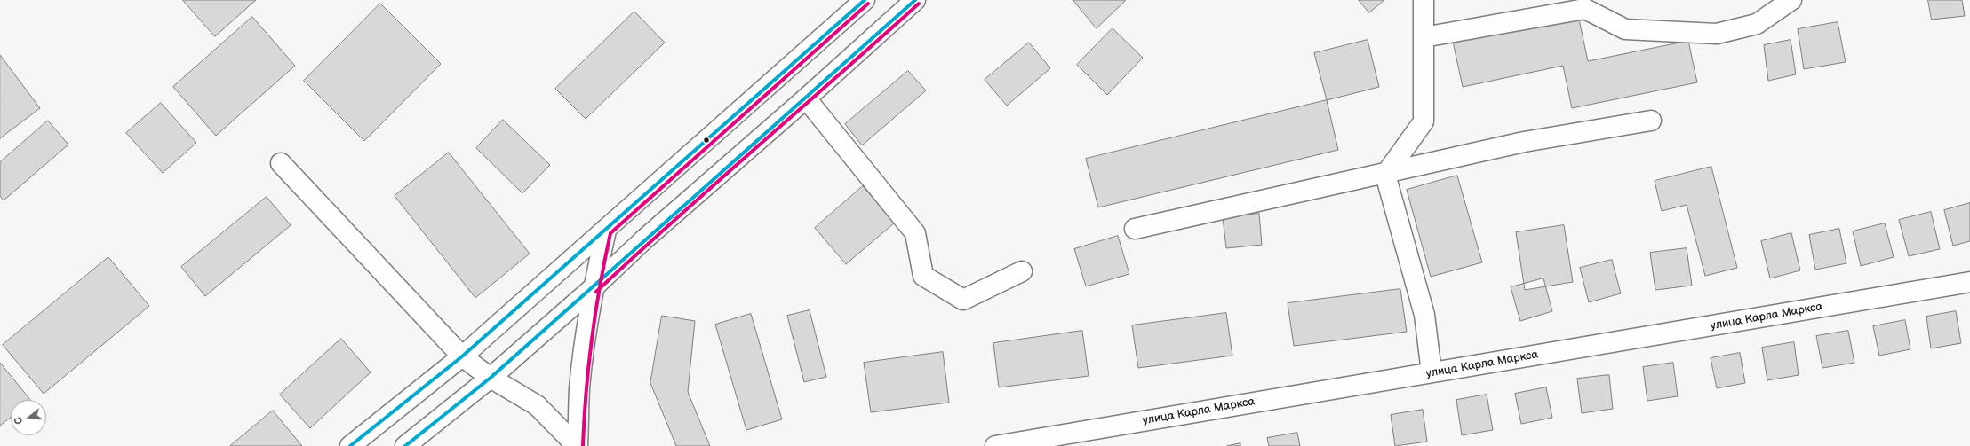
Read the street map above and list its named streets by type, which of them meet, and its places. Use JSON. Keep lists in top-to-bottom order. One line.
{"streets":{"main road":["улица Карла Маркса"]},"north":"left"}
